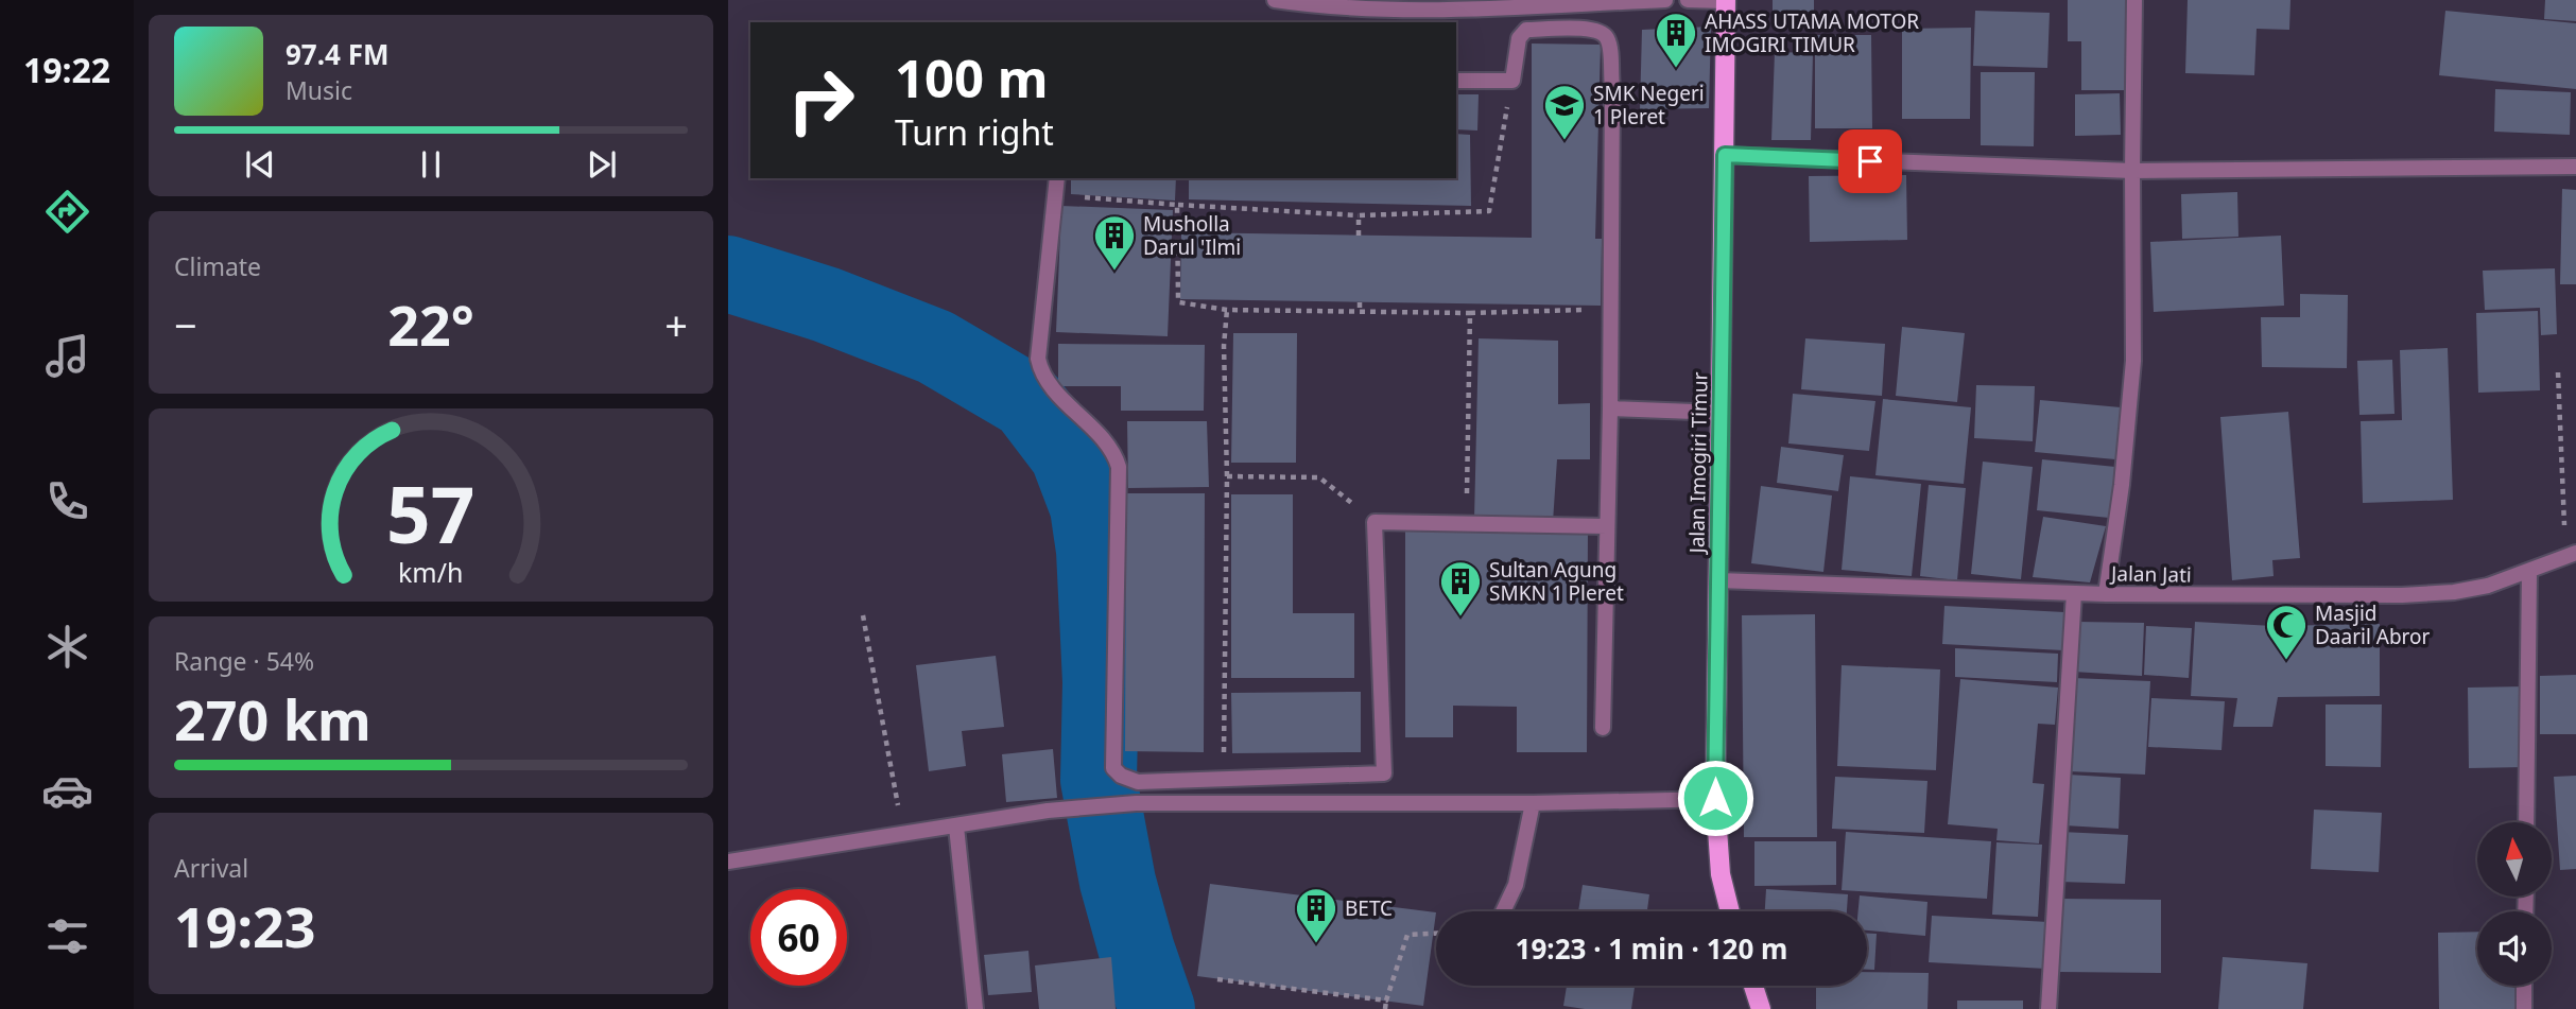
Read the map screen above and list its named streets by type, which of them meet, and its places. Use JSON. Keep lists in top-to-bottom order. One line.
{"streets":{"main road":["Jalan Imogiri Timur"],"street":["Jalan Jati"]},"crossings":[["Jalan Imogiri Timur","Jalan Jati"]],"places":{"building":["AHASS UTAMA MOTOR IMOGIRI TIMUR","Musholla Darul 'Ilmi","Sultan Agung SMKN 1 Pleret","BETC"],"school or university":["SMK Negeri 1 Pleret"],"mosque":["Masjid Daaril Abror"]},"north":"top","page":{"tabs":"19:22","turn":["100 m","Turn right"],"song":["97.4 FM","Music"],"tile":["Climate",["Range · 54%","270 km"],["Arrival","19:23"]],"heat":["−","22°","+"],"limit":"60","trip":"19:23 · 1 min · 120 m","gauge":["57","km/h"]}}
